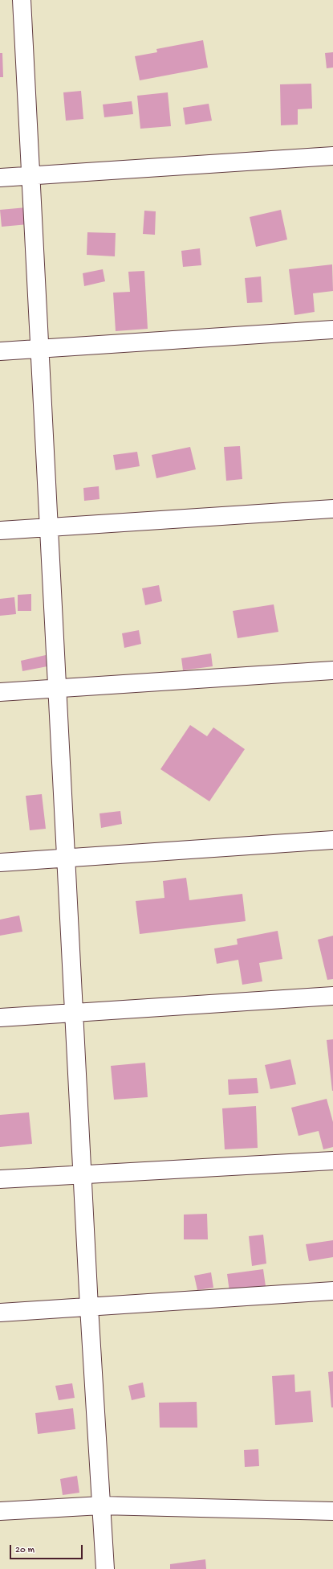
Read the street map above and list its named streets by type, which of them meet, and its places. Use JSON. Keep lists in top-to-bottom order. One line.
{"scale_bar":"20 m"}
